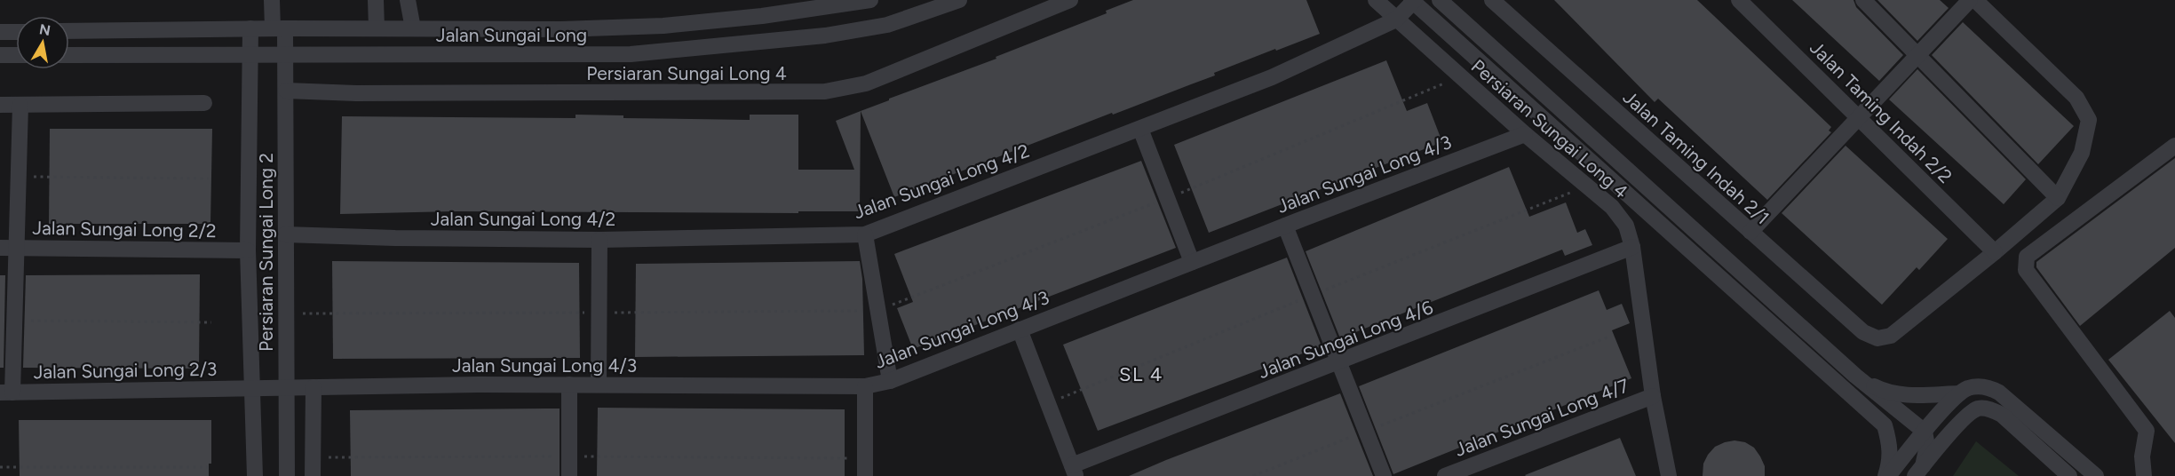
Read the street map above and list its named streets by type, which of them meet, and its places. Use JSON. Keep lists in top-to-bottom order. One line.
{"streets":{"street":["Jalan Sungai Long","Persiaran Sungai Long 4","Jalan Taming Indah 2/2","Jalan Taming Indah 2/1","Jalan Sungai Long 4/3","Jalan Sungai Long 4/2","Jalan Sungai Long 2/2","Persiaran Sungai Long 2","Jalan Sungai Long 4/6","Jalan Sungai Long 2/3","Jalan Sungai Long 4/7"]},"crossings":[["Jalan Sungai Long","Persiaran Sungai Long 2"],["Persiaran Sungai Long 4","Jalan Sungai Long 4/3"],["Persiaran Sungai Long 4","Jalan Sungai Long 4/2"],["Persiaran Sungai Long 4","Persiaran Sungai Long 2"],["Persiaran Sungai Long 4","Jalan Sungai Long 4/6"],["Persiaran Sungai Long 4","Jalan Sungai Long 4/7"],["Jalan Taming Indah 2/2","Jalan Taming Indah 2/1"],["Jalan Sungai Long 4/3","Persiaran Sungai Long 2"],["Jalan Sungai Long 4/3","Jalan Sungai Long 2/3"],["Jalan Sungai Long 4/2","Persiaran Sungai Long 2"],["Jalan Sungai Long 2/2","Persiaran Sungai Long 2"],["Persiaran Sungai Long 2","Jalan Sungai Long 2/3"]],"districts":["SL 4"],"north":"top"}
